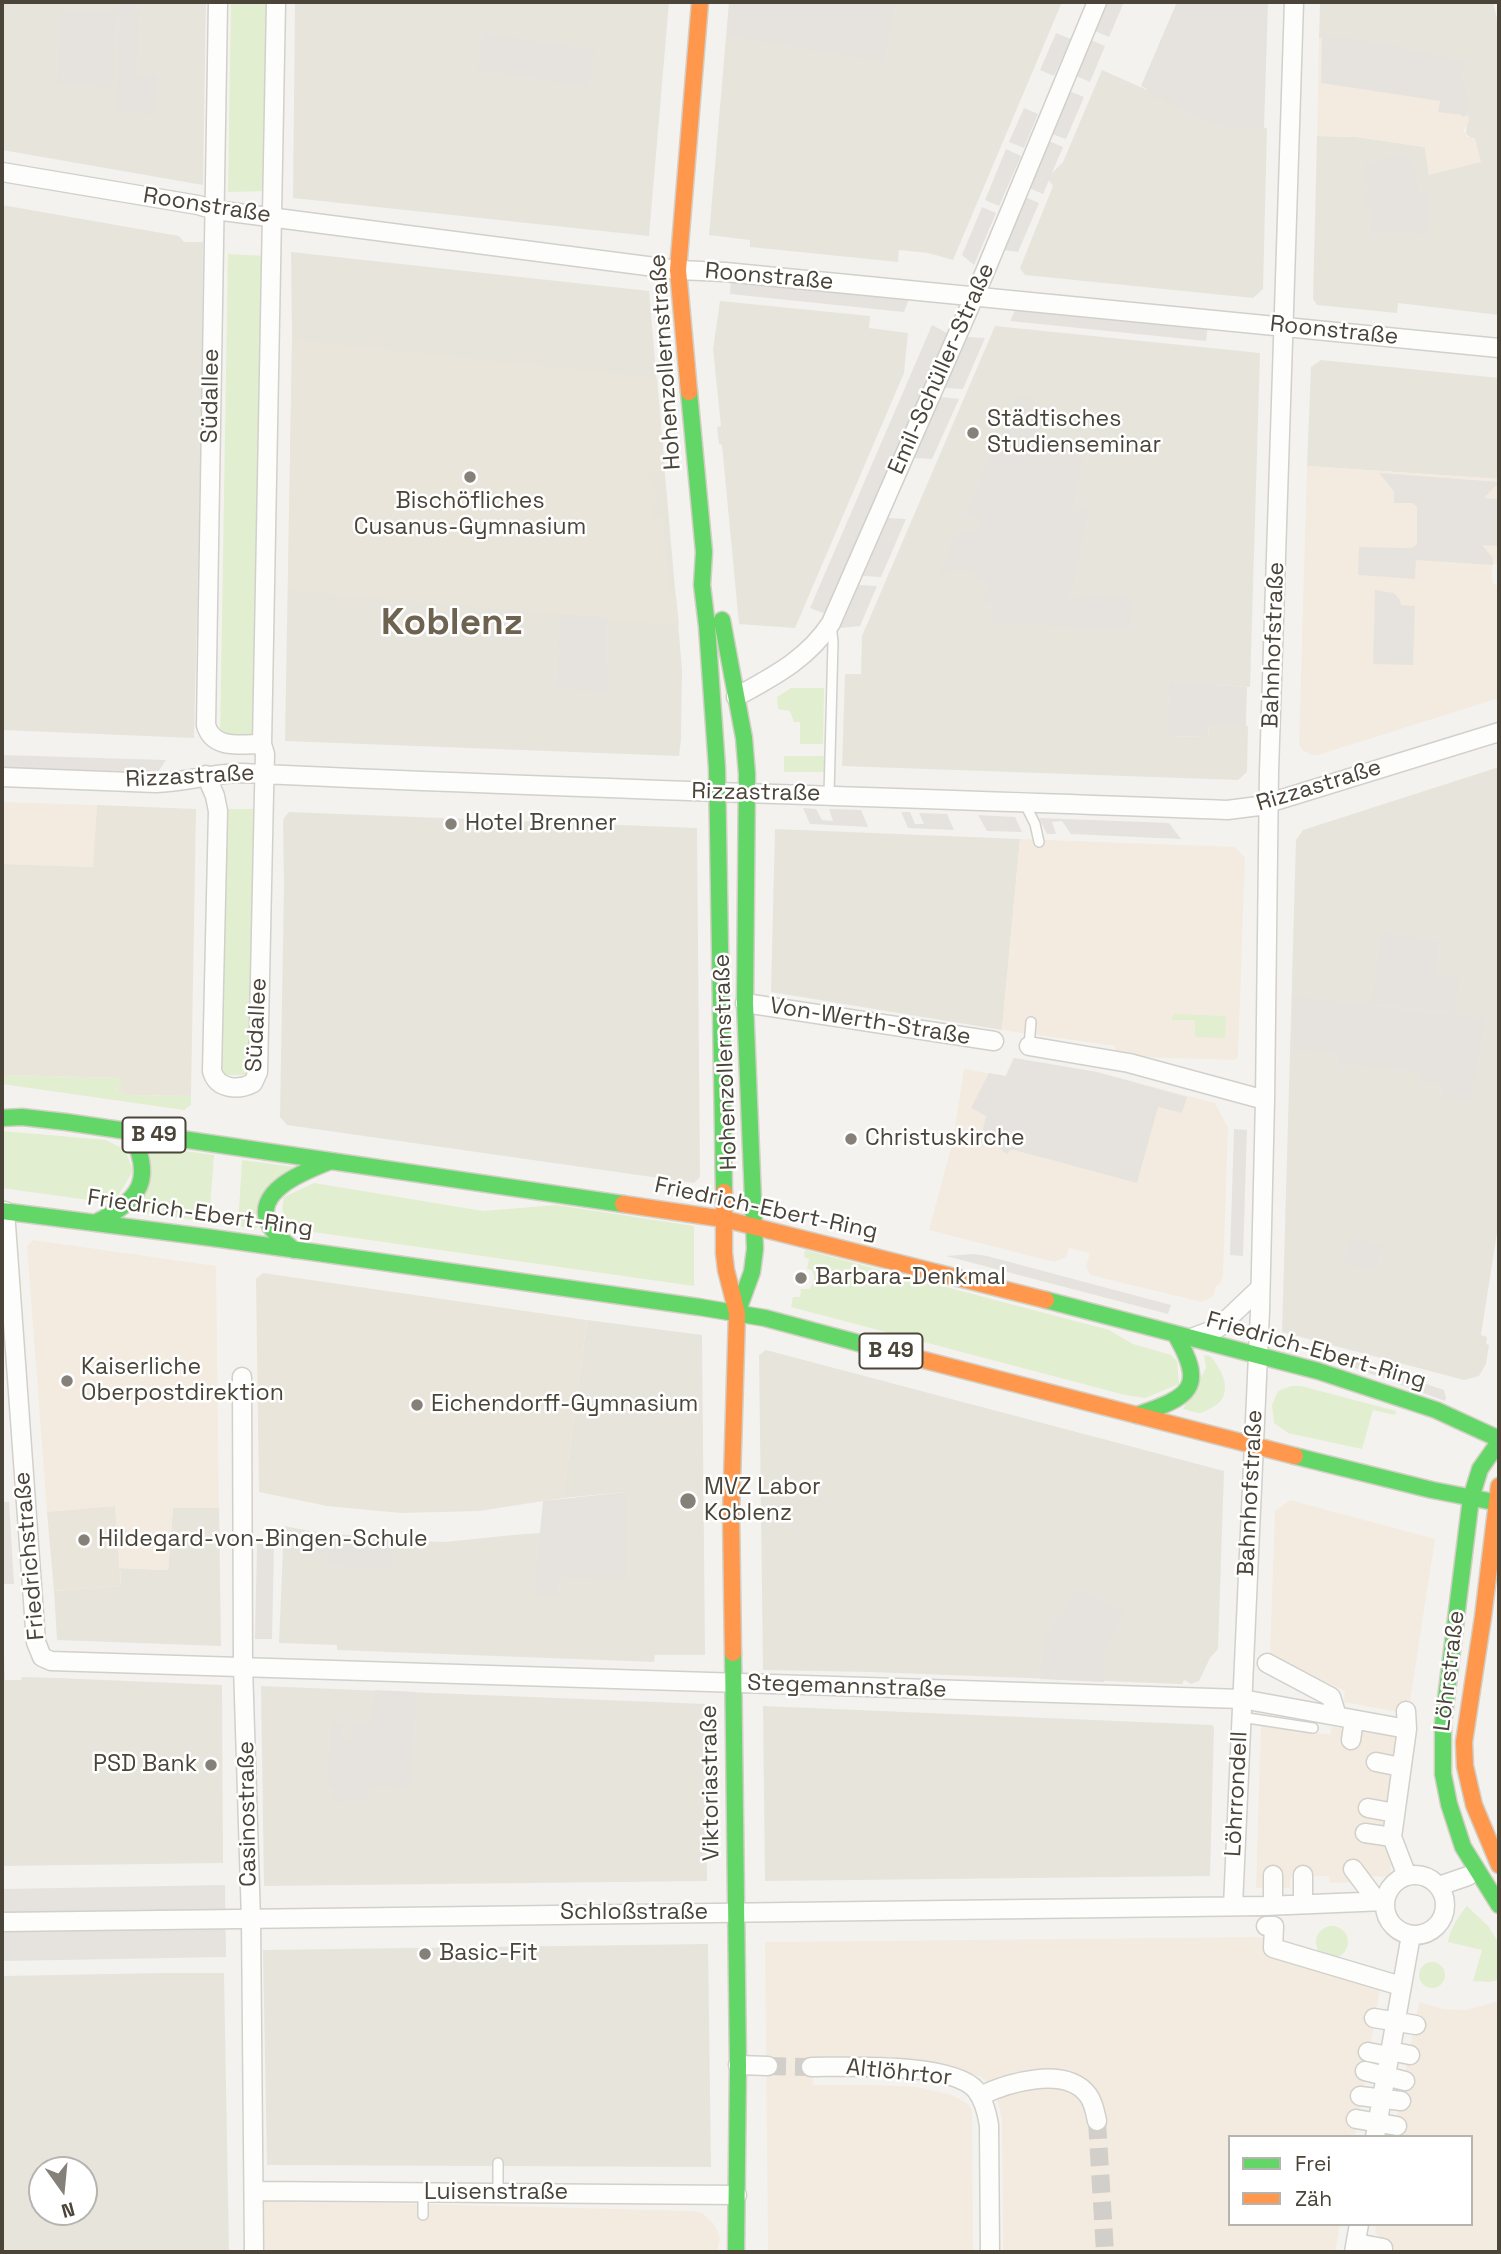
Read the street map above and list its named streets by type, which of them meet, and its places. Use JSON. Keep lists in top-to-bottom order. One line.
{"streets":{"street":["Roonstraße","Hohenzollernstraße","Emil-Schüller-Straße","Südallee","Bahnhofstraße","Rizzastraße","Von-Werth-Straße","B 49","Friedrich-Ebert-Ring","Friedrichstraße","Löhrstraße","Stegemannstraße","Viktoriastraße","Löhrrondell","Casinostraße","Schloßstraße","Altlöhrtor","Luisenstraße"]},"crossings":[["Roonstraße","Hohenzollernstraße"],["Roonstraße","Emil-Schüller-Straße"],["Roonstraße","Südallee"],["Roonstraße","Bahnhofstraße"],["Hohenzollernstraße","Emil-Schüller-Straße"],["Hohenzollernstraße","Rizzastraße"],["Hohenzollernstraße","Von-Werth-Straße"],["Hohenzollernstraße","Friedrich-Ebert-Ring"],["Hohenzollernstraße","Viktoriastraße"],["Südallee","Rizzastraße"],["Bahnhofstraße","Rizzastraße"],["Bahnhofstraße","Friedrich-Ebert-Ring"],["Bahnhofstraße","Stegemannstraße"],["Bahnhofstraße","Löhrrondell"],["B 49","Friedrich-Ebert-Ring"],["Friedrich-Ebert-Ring","Friedrichstraße"],["Friedrich-Ebert-Ring","Löhrstraße"],["Friedrich-Ebert-Ring","Viktoriastraße"],["Friedrichstraße","Stegemannstraße"],["Friedrichstraße","Casinostraße"],["Stegemannstraße","Viktoriastraße"],["Stegemannstraße","Löhrrondell"],["Stegemannstraße","Casinostraße"],["Viktoriastraße","Schloßstraße"],["Viktoriastraße","Luisenstraße"],["Löhrrondell","Schloßstraße"],["Casinostraße","Schloßstraße"],["Casinostraße","Luisenstraße"]],"districts":["Koblenz"],"places":["Städtisches Studienseminar","Bischöfliches Cusanus-Gymnasium","Hotel Brenner","Christuskirche","Barbara-Denkmal","Kaiserliche Oberpostdirektion","Eichendorff-Gymnasium","MVZ Labor Koblenz","Hildegard-von-Bingen-Schule","PSD Bank","Basic-Fit"],"legend":["Frei","Zäh"],"north":"bottom"}
